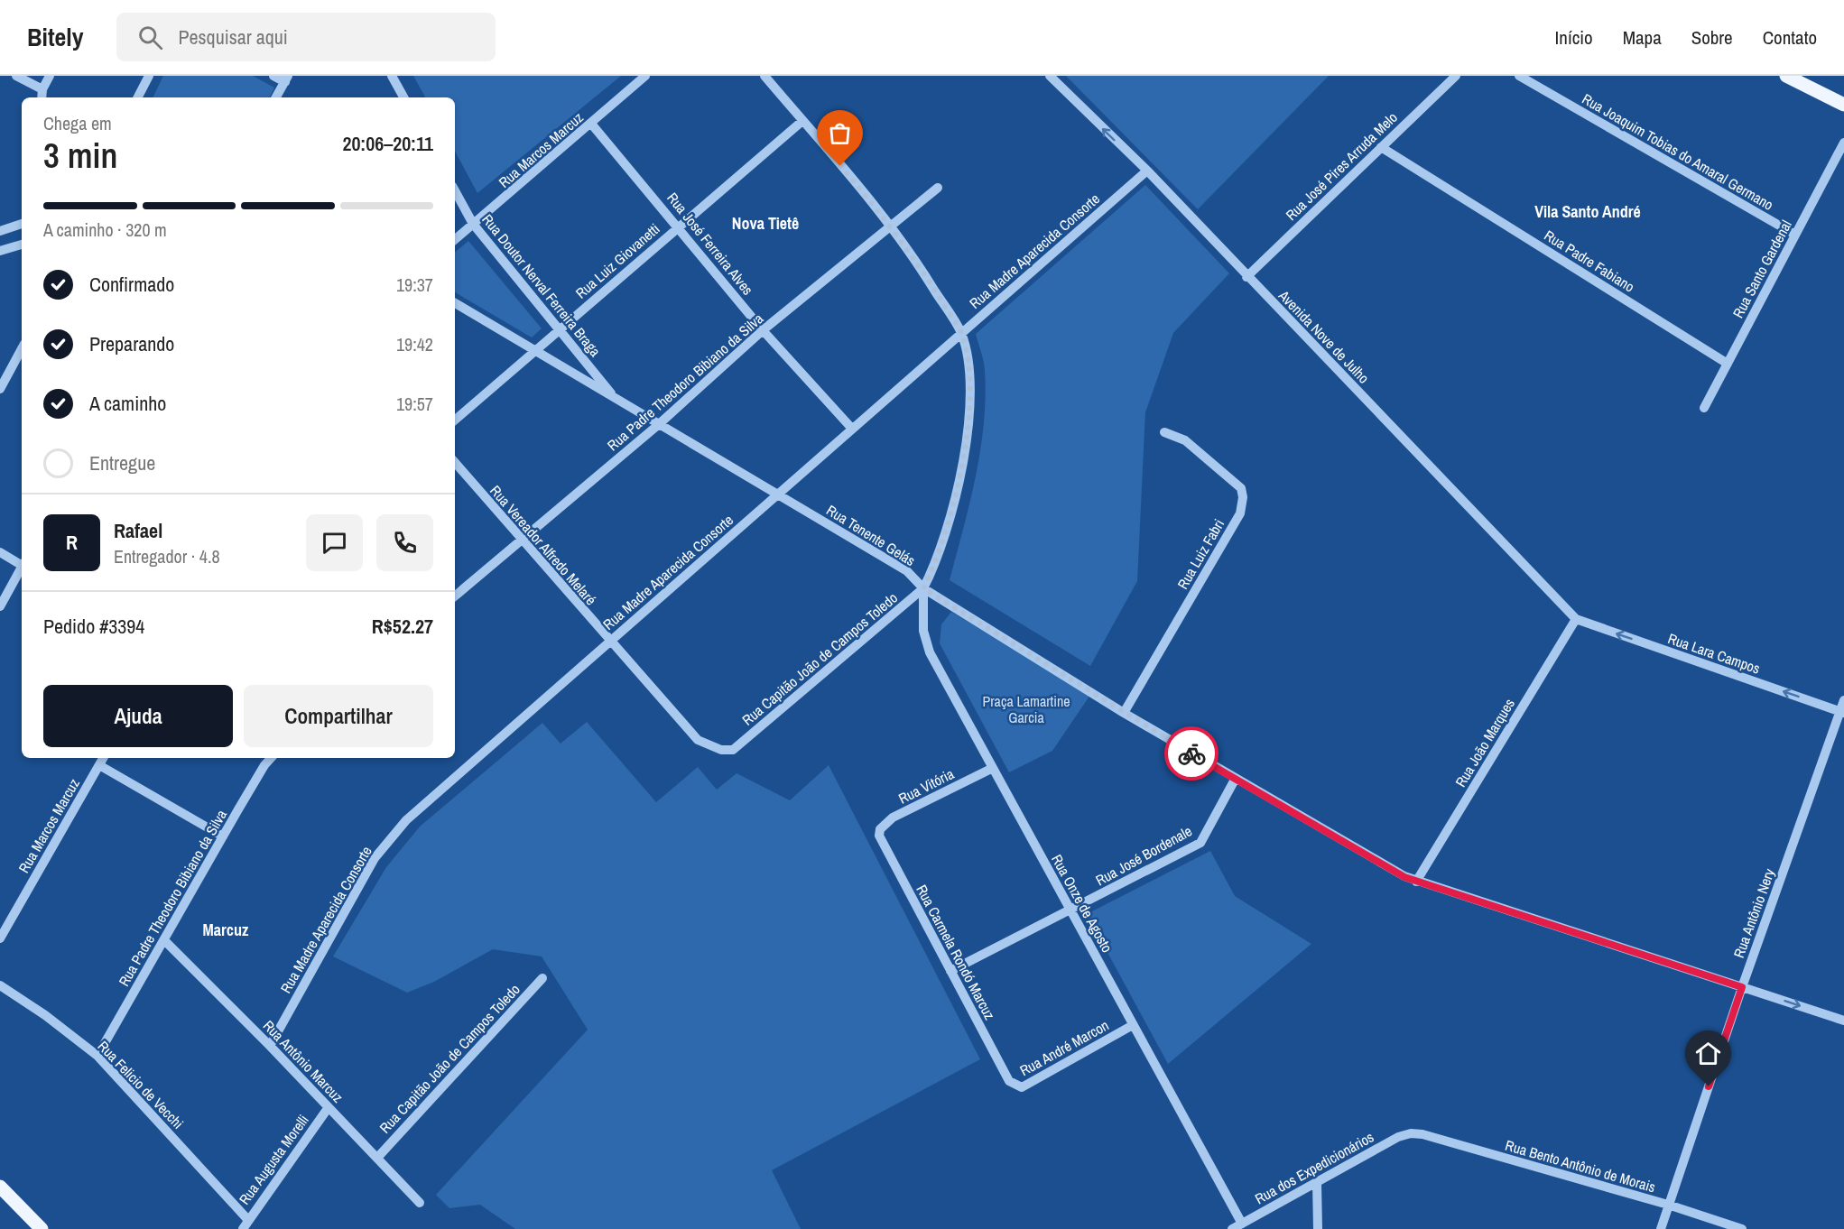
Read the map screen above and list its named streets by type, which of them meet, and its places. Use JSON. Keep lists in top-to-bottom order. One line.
{"streets":{"street":["Rua Marcos Marcuz","Rua Joaquim Tobias do Amaral Germano","Rua José Pires Arruda Melo","Rua José Ferreira Alves","Rua Madre Aparecida Consorte","Rua Luiz Giovanetti","Rua Padre Fabiano","Rua Santo Gardenal","Rua Doutor Nerval Ferreira Braga","Avenida Nove de Julho","Rua Padre Theodoro Bibiano da Silva","Rua Tenente Gelás","Rua Vereador Alfredo Melaré","Rua Luiz Fabri","Rua Lara Campos","Rua Capitão João de Campos Toledo","Rua João Marques","Rua Vitória","Rua José Bordenale","Rua Onze de Agosto","Rua Antônio Nery","Rua Carmela Rondó Marcuz","Rua André Marcon","Rua Antônio Marcuz","Rua Felicio de Vecchi","Rua Augusta Morelli","Rua Bento Antônio de Morais","Rua dos Expedicionários"]},"crossings":[["Rua Marcos Marcuz","Rua José Ferreira Alves"],["Rua Marcos Marcuz","Rua Doutor Nerval Ferreira Braga"],["Rua Joaquim Tobias do Amaral Germano","Rua Santo Gardenal"],["Rua José Pires Arruda Melo","Rua Padre Fabiano"],["Rua José Pires Arruda Melo","Avenida Nove de Julho"],["Rua José Ferreira Alves","Rua Madre Aparecida Consorte"],["Rua José Ferreira Alves","Rua Luiz Giovanetti"],["Rua José Ferreira Alves","Rua Padre Theodoro Bibiano da Silva"],["Rua Madre Aparecida Consorte","Avenida Nove de Julho"],["Rua Madre Aparecida Consorte","Rua Tenente Gelás"],["Rua Madre Aparecida Consorte","Rua Vereador Alfredo Melaré"],["Rua Madre Aparecida Consorte","Rua Antônio Marcuz"],["Rua Luiz Giovanetti","Rua Doutor Nerval Ferreira Braga"],["Rua Luiz Giovanetti","Rua Tenente Gelás"],["Rua Padre Fabiano","Rua Santo Gardenal"],["Rua Doutor Nerval Ferreira Braga","Rua Tenente Gelás"],["Avenida Nove de Julho","Rua Lara Campos"],["Avenida Nove de Julho","Rua João Marques"],["Rua Padre Theodoro Bibiano da Silva","Rua Tenente Gelás"],["Rua Padre Theodoro Bibiano da Silva","Rua Vereador Alfredo Melaré"],["Rua Padre Theodoro Bibiano da Silva","Rua Antônio Marcuz"],["Rua Padre Theodoro Bibiano da Silva","Rua Felicio de Vecchi"],["Rua Tenente Gelás","Rua Luiz Fabri"],["Rua Tenente Gelás","Rua Capitão João de Campos Toledo"],["Rua Tenente Gelás","Rua João Marques"],["Rua Tenente Gelás","Rua José Bordenale"],["Rua Tenente Gelás","Rua Onze de Agosto"],["Rua Tenente Gelás","Rua Antônio Nery"],["Rua Vereador Alfredo Melaré","Rua Capitão João de Campos Toledo"],["Rua Lara Campos","Rua João Marques"],["Rua Lara Campos","Rua Antônio Nery"],["Rua Capitão João de Campos Toledo","Rua Onze de Agosto"],["Rua Capitão João de Campos Toledo","Rua Antônio Marcuz"],["Rua Vitória","Rua Onze de Agosto"],["Rua Vitória","Rua Carmela Rondó Marcuz"],["Rua José Bordenale","Rua Onze de Agosto"],["Rua José Bordenale","Rua Carmela Rondó Marcuz"],["Rua Onze de Agosto","Rua André Marcon"],["Rua Onze de Agosto","Rua dos Expedicionários"],["Rua Antônio Nery","Rua Bento Antônio de Morais"],["Rua Carmela Rondó Marcuz","Rua André Marcon"],["Rua Antônio Marcuz","Rua Augusta Morelli"],["Rua Felicio de Vecchi","Rua Augusta Morelli"],["Rua Bento Antônio de Morais","Rua dos Expedicionários"]],"one_way":["Rua Lara Campos"],"districts":["Vila Santo André","Nova Tietê","Marcuz"],"parks":["Praça Lamartine Garcia"],"page":{"header":"Bitely","search":"Pesquisar aqui","nav":["Início","Mapa","Sobre","Contato"],"heading":["3 min","Chega em","20:06–20:11"],"panel":["Rafael","Entregador · 4.8","Pedido #3394","R$52.27"],"bar":"A caminho · 320 m","list":[["Confirmado","19:37"],["Preparando","19:42"],["A caminho","19:57"],"Entregue"],"round":"R","buttons":["Ajuda","Compartilhar"]}}
